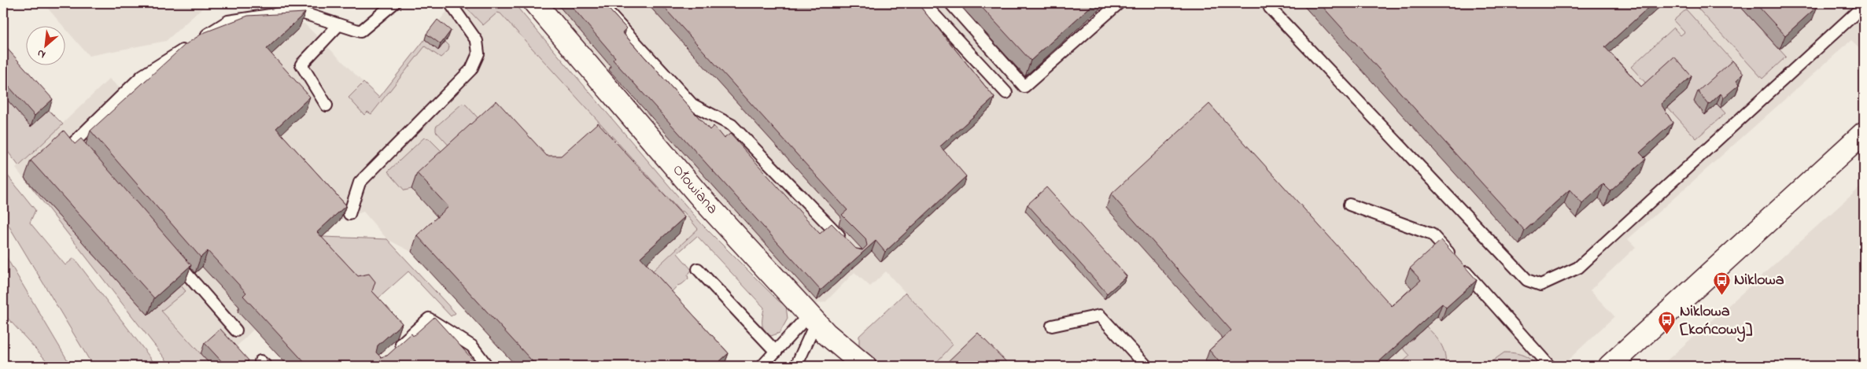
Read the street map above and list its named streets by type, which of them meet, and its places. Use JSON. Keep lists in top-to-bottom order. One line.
{"streets":{"street":["Ołowiana"]},"places":{"bus stop":["Niklowa","Niklowa [końcowy]"]},"north":"bottom left"}
